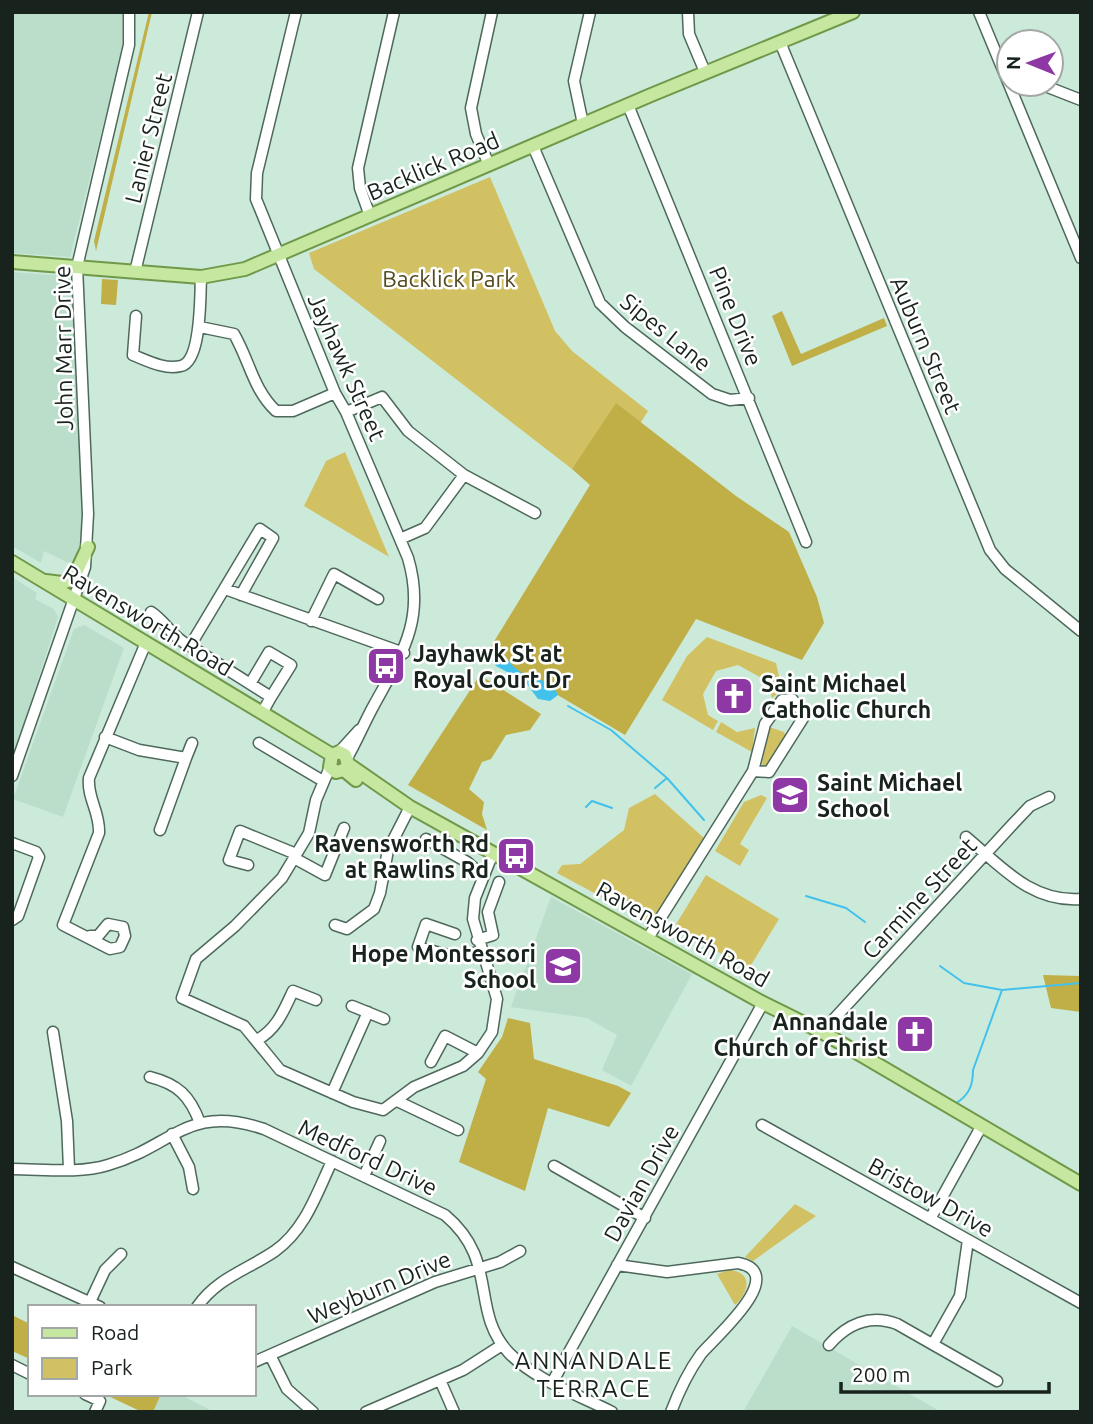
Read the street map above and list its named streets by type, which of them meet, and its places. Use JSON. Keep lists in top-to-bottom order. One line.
{"streets":{"main road":["Backlick Road","Ravensworth Road"],"street":["Lanier Street","Pine Drive","Sipes Lane","Auburn Street","John Marr Drive","Jayhawk Street","Carmine Street","Medford Drive","Davian Drive","Bristow Drive","Weyburn Drive"]},"crossings":[["Lanier Street","Backlick Road"],["Backlick Road","Pine Drive"],["Backlick Road","Sipes Lane"],["Backlick Road","Auburn Street"],["Backlick Road","John Marr Drive"],["Backlick Road","Jayhawk Street"],["Pine Drive","Sipes Lane"],["John Marr Drive","Ravensworth Road"],["Jayhawk Street","Ravensworth Road"],["Ravensworth Road","Carmine Street"],["Ravensworth Road","Davian Drive"],["Medford Drive","Davian Drive"],["Medford Drive","Weyburn Drive"]],"districts":["ANNANDALE TERRACE"],"parks":["Backlick Park"],"places":{"bus stop":["Jayhawk St at Royal Court Dr","Ravensworth Rd at Rawlins Rd"],"church":["Saint Michael Catholic Church","Annandale Church of Christ"],"school or university":["Saint Michael School","Hope Montessori School"]},"legend":["Road","Park"],"scale_bar":"200 m","north":"left"}
